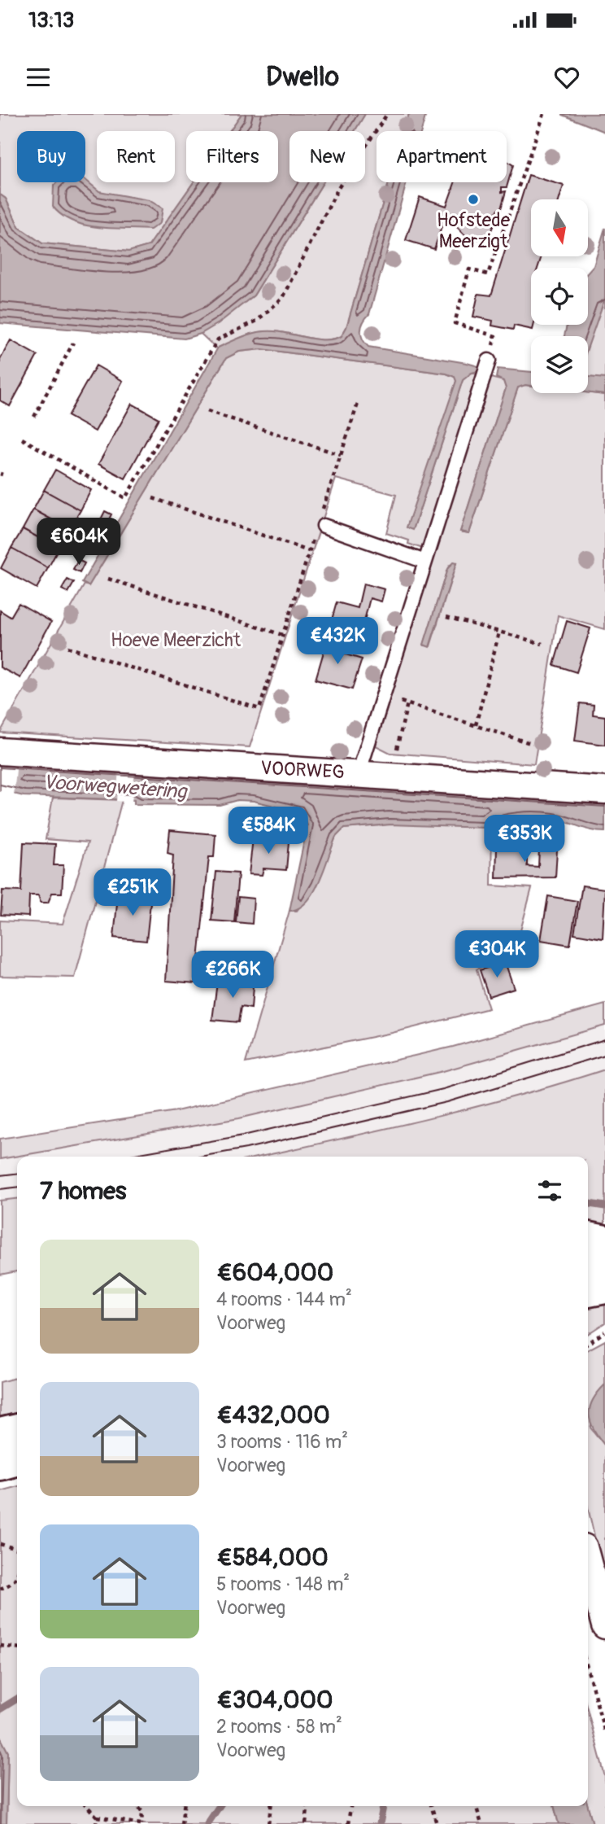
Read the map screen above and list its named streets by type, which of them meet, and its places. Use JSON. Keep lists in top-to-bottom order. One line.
{"streets":{"street":["VOORWEG"]},"water":["Voorwegwetering"],"parks":["Hoeve Meerzicht"],"places":["Hofstede Meerzigt"],"north":"bottom","page":{"status":"13:13","header":"Dwello","chip":["Buy","Rent","Filters","New","Apartment"],"price":["€604K","€432K","€584K","€353K","€251K","€304K","€266K"],"heading":"7 homes","list":[{"name":"€604,000","note":"4 rooms · 144 m² · Voorweg"},{"name":"€432,000","note":"3 rooms · 116 m² · Voorweg"},{"name":"€584,000","note":"5 rooms · 148 m² · Voorweg"},{"name":"€304,000","note":"2 rooms · 58 m² · Voorweg"}]}}
